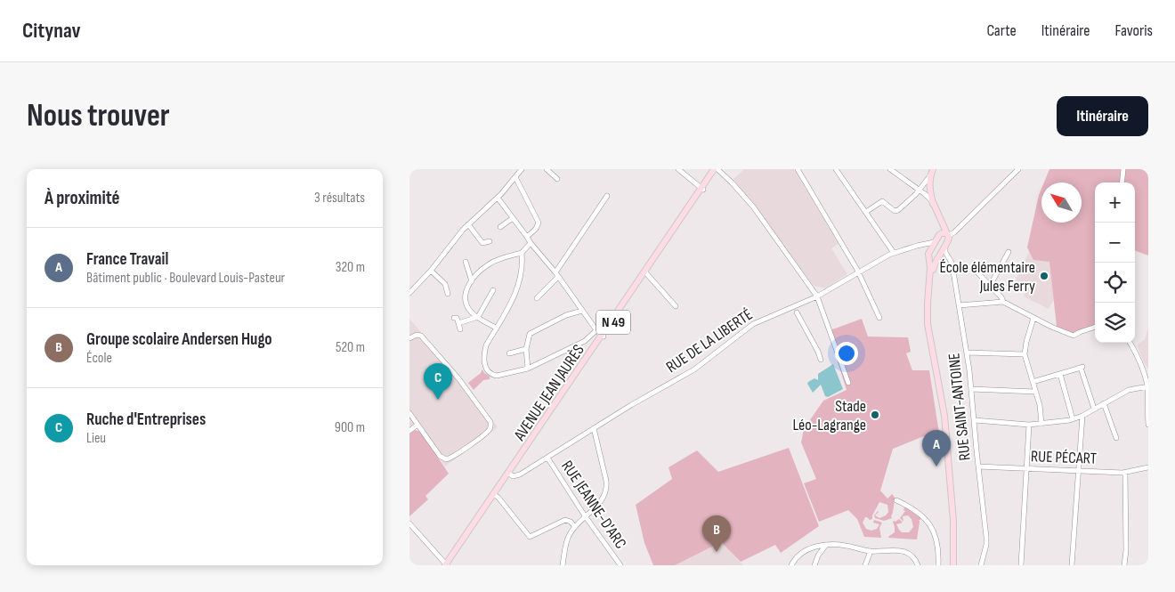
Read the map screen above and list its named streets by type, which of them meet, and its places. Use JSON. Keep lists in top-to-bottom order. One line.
{"streets":{"main road":["N 49","AVENUE JEAN JAURÈS"],"street":["RUE DE LA LIBERTÉ","RUE SAINT-ANTOINE","RUE PÉCART","RUE JEANNE-D'ARC"]},"crossings":[["RUE DE LA LIBERTÉ","AVENUE JEAN JAURÈS"],["RUE DE LA LIBERTÉ","RUE JEANNE-D'ARC"],["RUE SAINT-ANTOINE","RUE PÉCART"]],"places":["École élémentaire Jules Ferry","Stade Léo-Lagrange"],"north":"top left","page":{"header":"Citynav","nav":["Carte","Itinéraire","Favoris"],"buttons":"Itinéraire","title":"Nous trouver","heading":["À proximité","3 résultats"],"map_buttons":["+","−"],"list":[{"mark":"A","name":"France Travail","note":"Bâtiment public · Boulevard Louis-Pasteur","value":"320 m"},{"mark":"B","name":"Groupe scolaire Andersen Hugo","note":"École","value":"520 m"},{"mark":"C","name":"Ruche d'Entreprises","note":"Lieu","value":"900 m"}],"pins":["C","A","B"]}}
